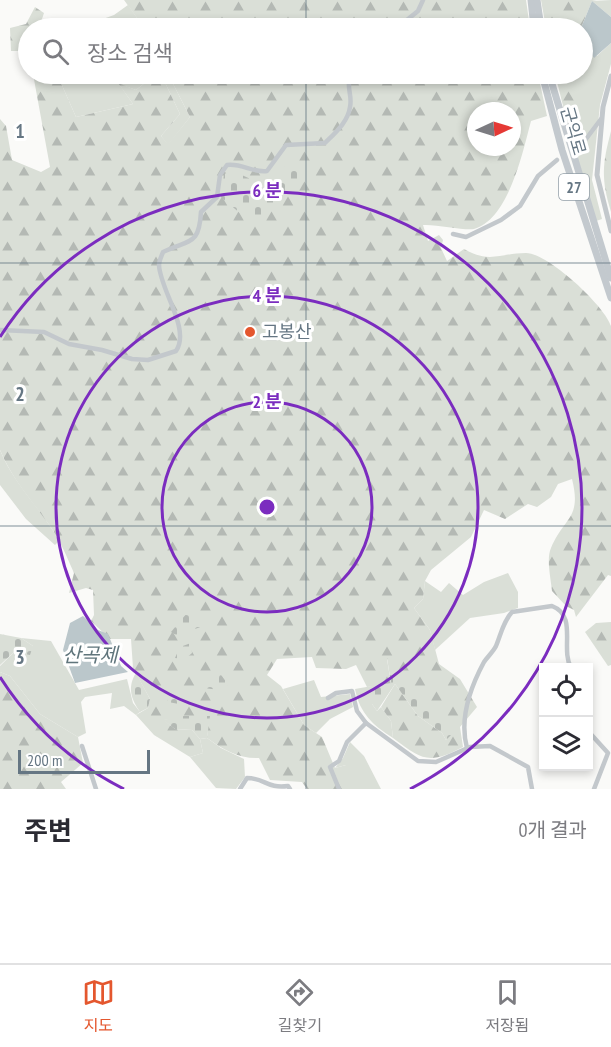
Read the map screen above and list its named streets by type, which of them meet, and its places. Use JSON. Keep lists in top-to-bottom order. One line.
{"streets":{"highway":["군익로","27"]},"water":["산곡제"],"places":["고봉산"],"scale_bar":"200 m","north":"right","page":{"search":"장소 검색","scale":"200 m","heading":["주변","0개 결과"],"nav":["지도","길찾기","저장됨"]},"grid":{"rows":["1","2","3"]},"rings":["6 분","4 분","2 분"]}
